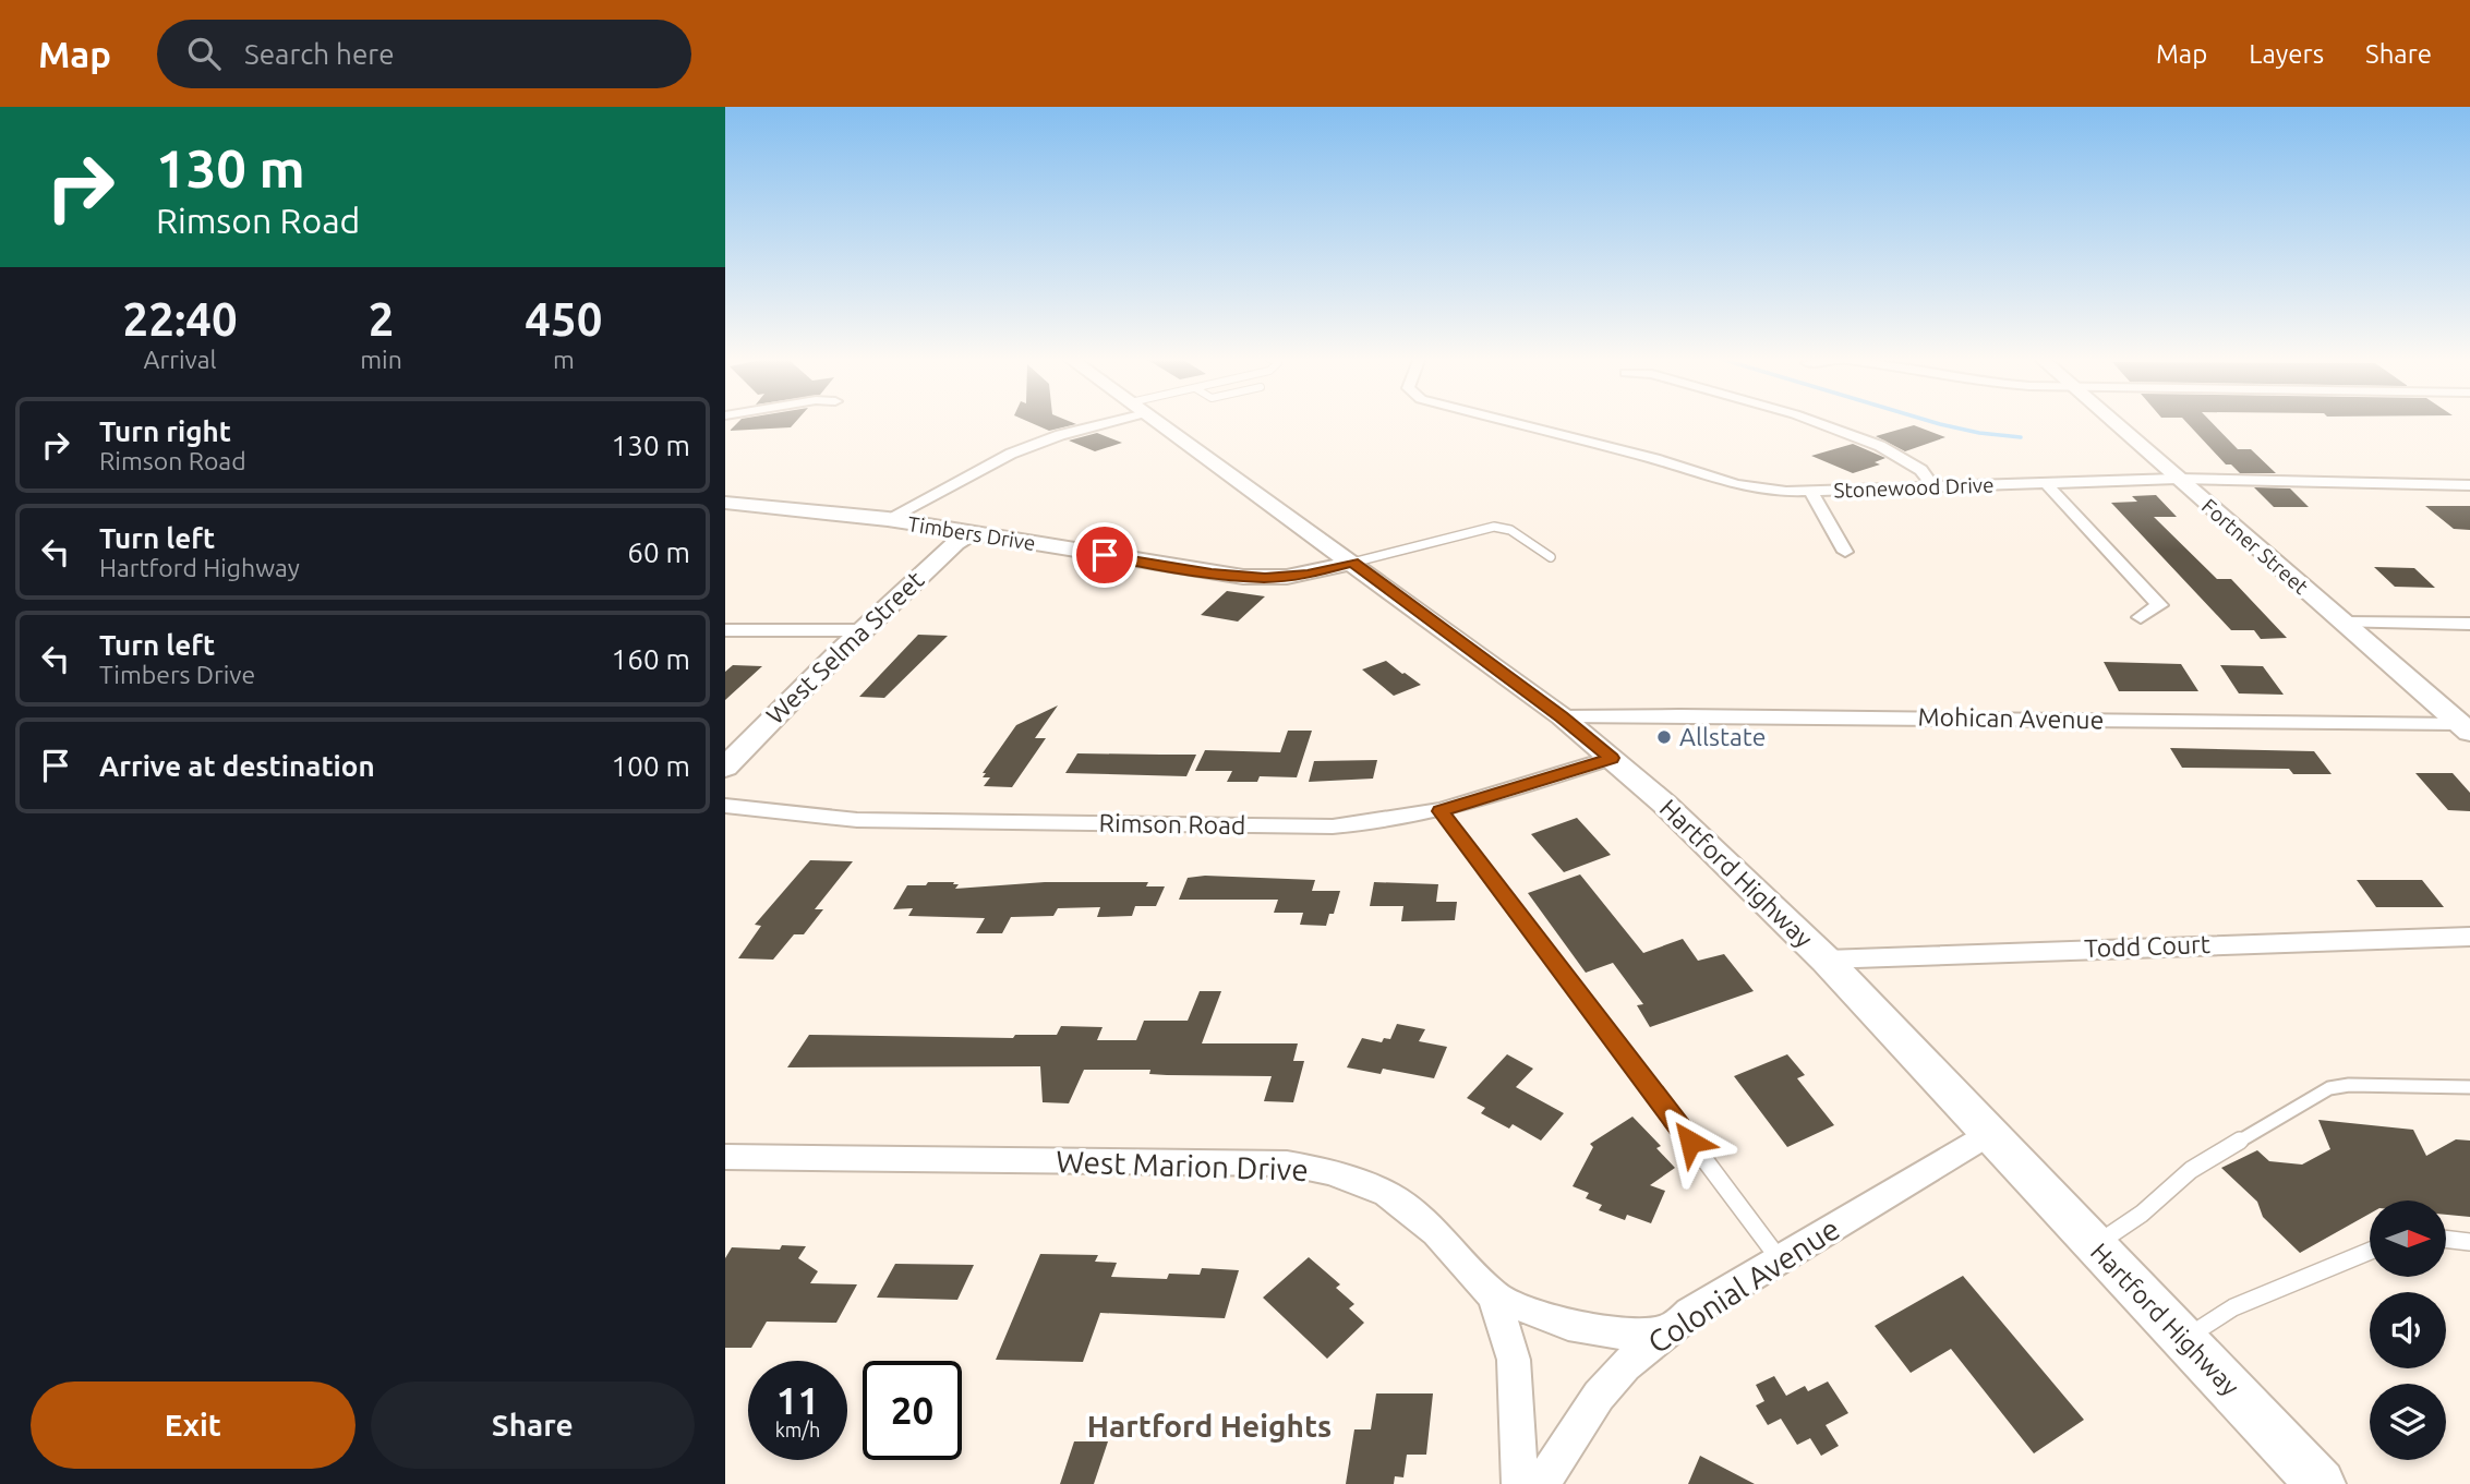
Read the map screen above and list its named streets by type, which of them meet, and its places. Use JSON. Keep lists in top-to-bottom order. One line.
{"streets":{"street":["Stonewood Drive","Timbers Drive","Fortner Street","West Selma Street","Mohican Avenue","Rimson Road","Hartford Highway","Todd Court","West Marion Drive","Colonial Avenue"]},"crossings":[["Stonewood Drive","Fortner Street"],["Timbers Drive","West Selma Street"],["Timbers Drive","Hartford Highway"],["Fortner Street","Mohican Avenue"],["Mohican Avenue","Hartford Highway"],["Rimson Road","Hartford Highway"],["Hartford Highway","Todd Court"],["Hartford Highway","Colonial Avenue"]],"districts":["Hartford Heights"],"places":["Allstate"],"north":"right","page":{"header":"Map","search":"Search here","nav":["Map","Layers","Share"],"turn":["130 m","Rimson Road"],"eta":["22:40","Arrival","2","min","450","m"],"list":[{"name":"Turn right","note":"Rimson Road","value":"130 m"},{"name":"Turn left","note":"Hartford Highway","value":"60 m"},{"name":"Turn left","note":"Timbers Drive","value":"160 m"},{"name":"Arrive at destination","value":"100 m"}],"speed":"11 km/h","limit":"20","buttons":["Exit","Share"]}}
